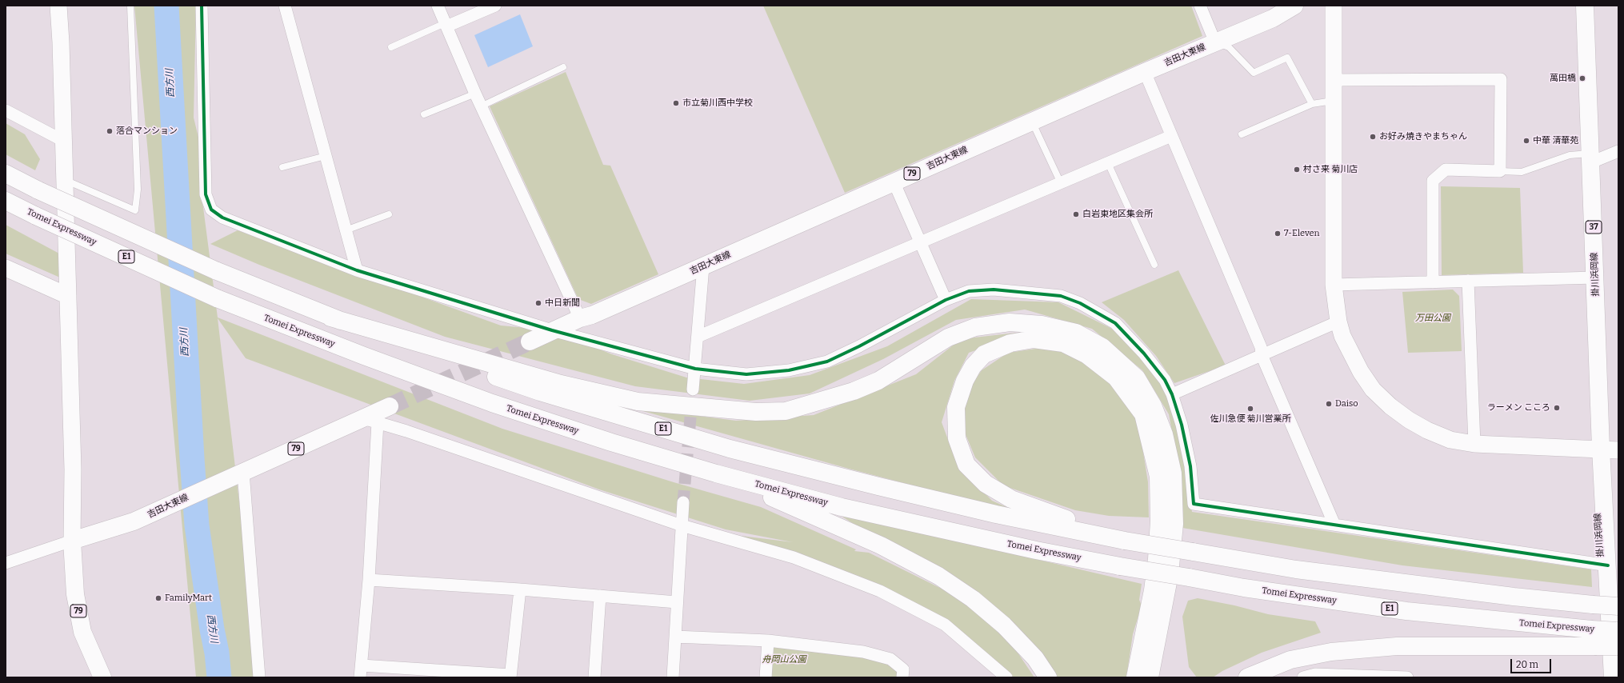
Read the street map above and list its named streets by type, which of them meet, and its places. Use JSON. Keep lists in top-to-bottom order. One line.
{"streets":{"main road":["吉田大東線","79","Tomei Expressway","37","E1","掛川浜岡線"]},"crossings":[["吉田大東線","79"]],"water":["西方川"],"parks":["万田公園","舟岡山公園"],"places":["萬田橋","市立菊川西中学校","落合マンション","お好み焼きやまちゃん","中華 清華苑","村さ来 菊川店","白岩東地区集会所","7-Eleven","中日新聞","Daiso","ラーメン こころ","佐川急便 菊川営業所","FamilyMart"],"scale_bar":"20 m"}
